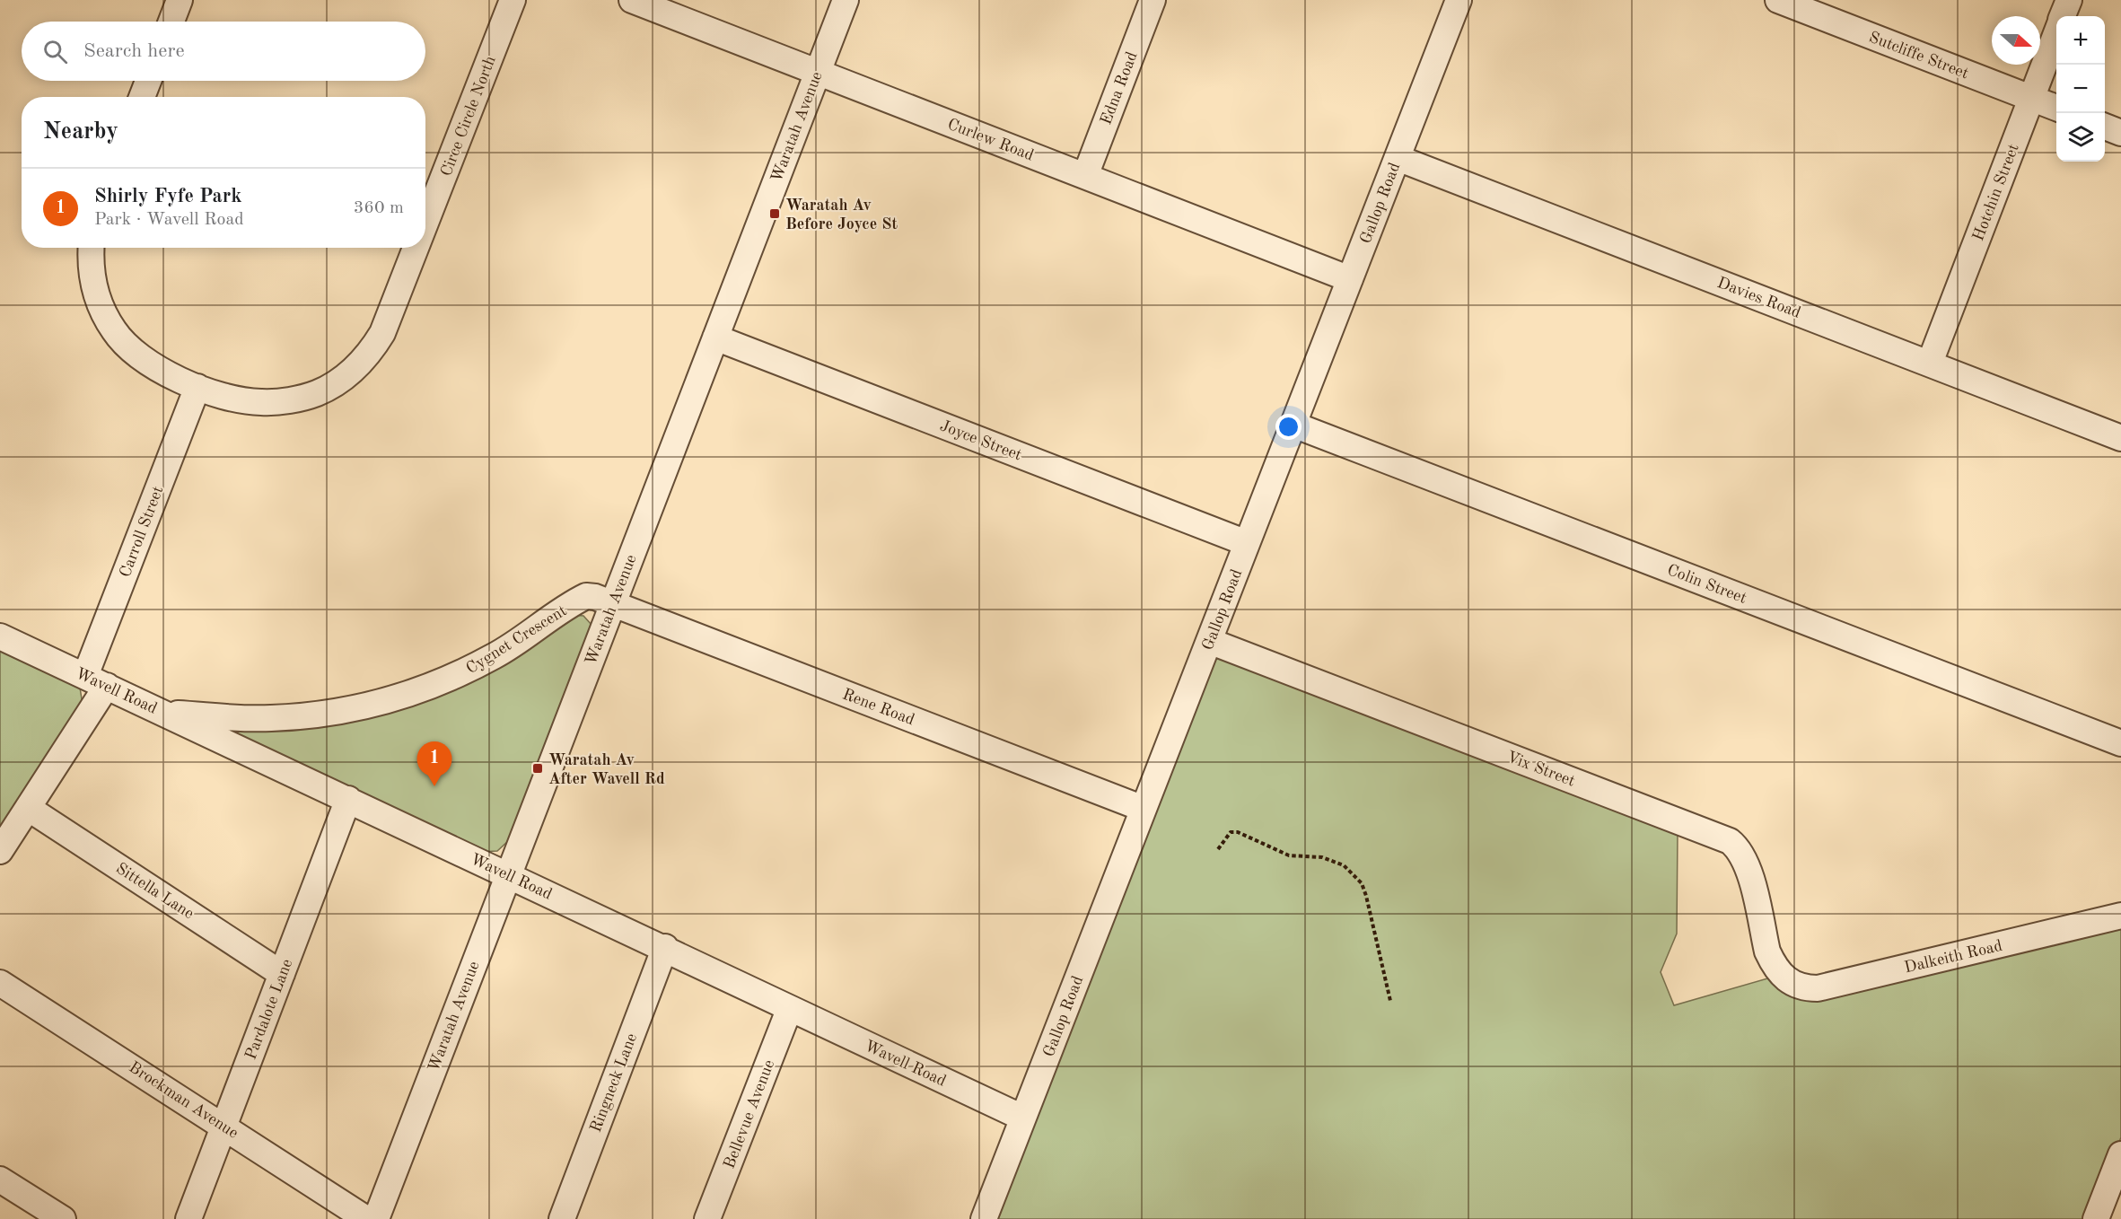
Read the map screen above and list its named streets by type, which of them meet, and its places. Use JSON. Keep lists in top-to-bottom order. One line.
{"streets":{"street":["Sutcliffe Street","Edna Road","Circe Circle North","Waratah Avenue","Curlew Road","Hotchin Street","Gallop Road","Davies Road","Joyce Street","Carroll Street","Colin Street","Cygnet Crescent","Wavell Road","Rene Road","Vix Street","Sittella Lane","Dalkeith Road","Pardalote Lane","Ringneck Lane","Brockman Avenue","Bellevue Avenue"]},"crossings":[["Sutcliffe Street","Hotchin Street"],["Edna Road","Curlew Road"],["Circe Circle North","Carroll Street"],["Waratah Avenue","Curlew Road"],["Waratah Avenue","Joyce Street"],["Waratah Avenue","Cygnet Crescent"],["Waratah Avenue","Wavell Road"],["Waratah Avenue","Rene Road"],["Curlew Road","Gallop Road"],["Hotchin Street","Davies Road"],["Gallop Road","Davies Road"],["Gallop Road","Joyce Street"],["Gallop Road","Colin Street"],["Gallop Road","Wavell Road"],["Gallop Road","Rene Road"],["Gallop Road","Vix Street"],["Carroll Street","Wavell Road"],["Carroll Street","Sittella Lane"],["Cygnet Crescent","Wavell Road"],["Cygnet Crescent","Rene Road"],["Wavell Road","Pardalote Lane"],["Wavell Road","Ringneck Lane"],["Wavell Road","Bellevue Avenue"],["Vix Street","Dalkeith Road"],["Sittella Lane","Pardalote Lane"],["Pardalote Lane","Brockman Avenue"]],"places":{"transit":["Waratah Av Before Joyce St","Waratah Av After Wavell Rd"]},"north":"right","page":{"map_buttons":["+","−"],"search":"Search here","heading":"Nearby","list":[{"mark":"1","name":"Shirly Fyfe Park","note":"Park · Wavell Road","value":"360 m"}],"pins":"1"}}
